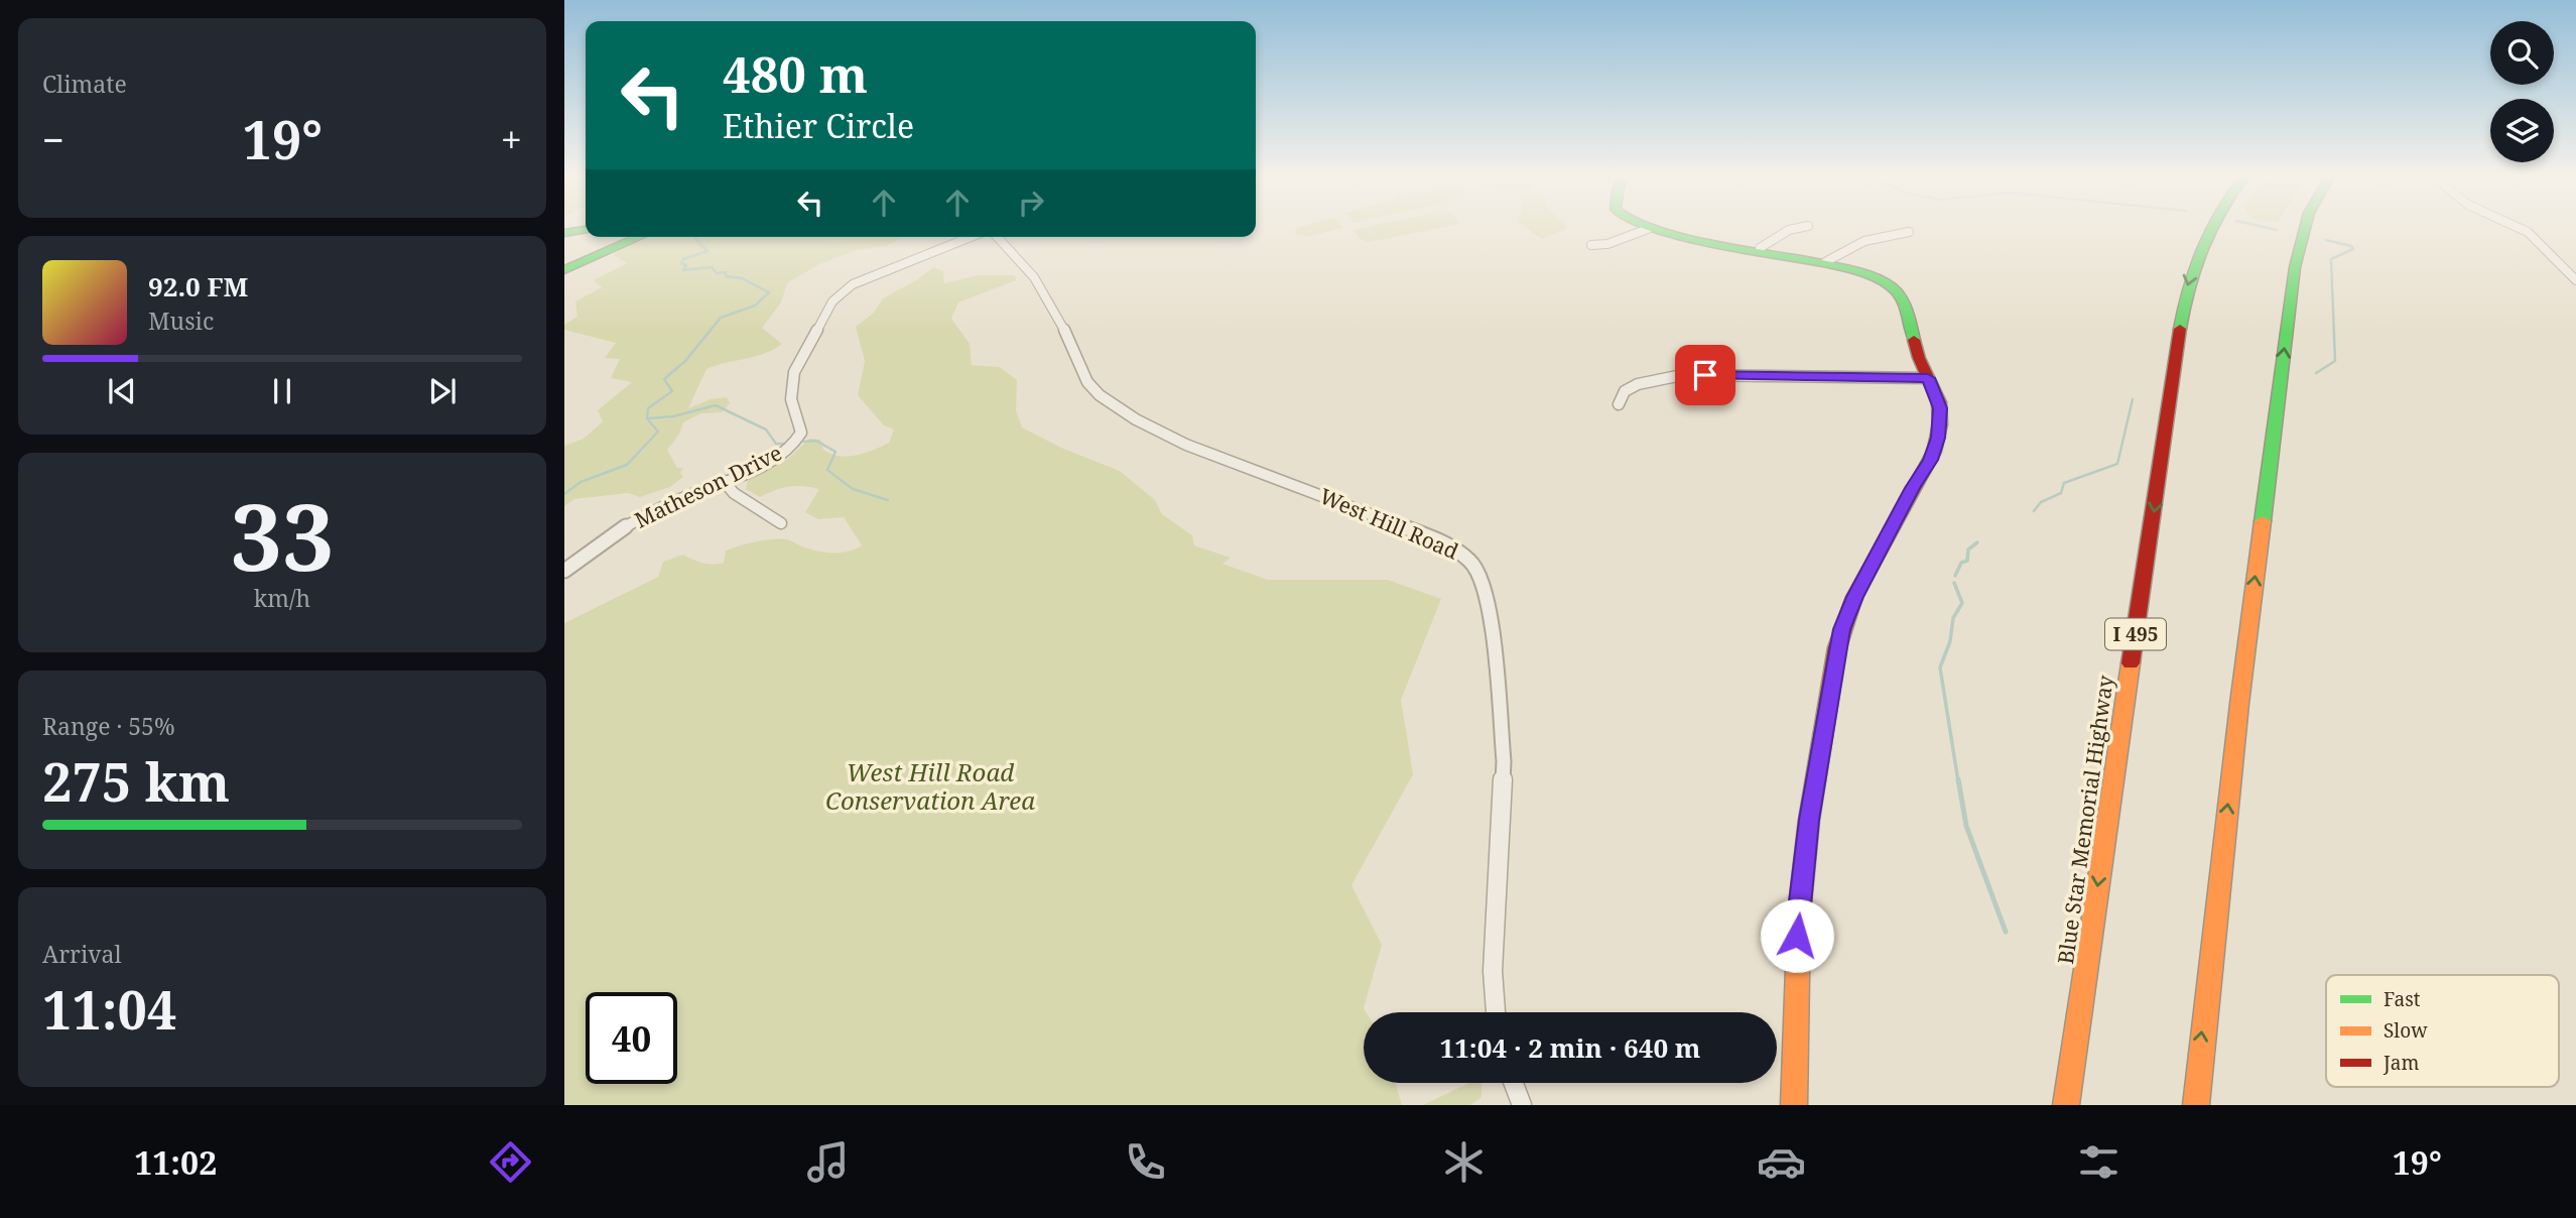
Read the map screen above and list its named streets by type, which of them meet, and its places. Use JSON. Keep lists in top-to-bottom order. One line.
{"streets":{"main road":["I 495","Blue Star Memorial Highway"],"street":["Matheson Drive","West Hill Road"]},"parks":["West Hill Road Conservation Area"],"legend":["Fast","Slow","Jam"],"page":{"tile":["Climate",["33","km/h"],["Range · 55%","275 km"],["Arrival","11:04"]],"turn":["480 m","Ethier Circle"],"heat":["−","19°","+"],"song":["92.0 FM","Music"],"limit":"40","trip":"11:04 · 2 min · 640 m","tabs":["11:02","19°"]}}
